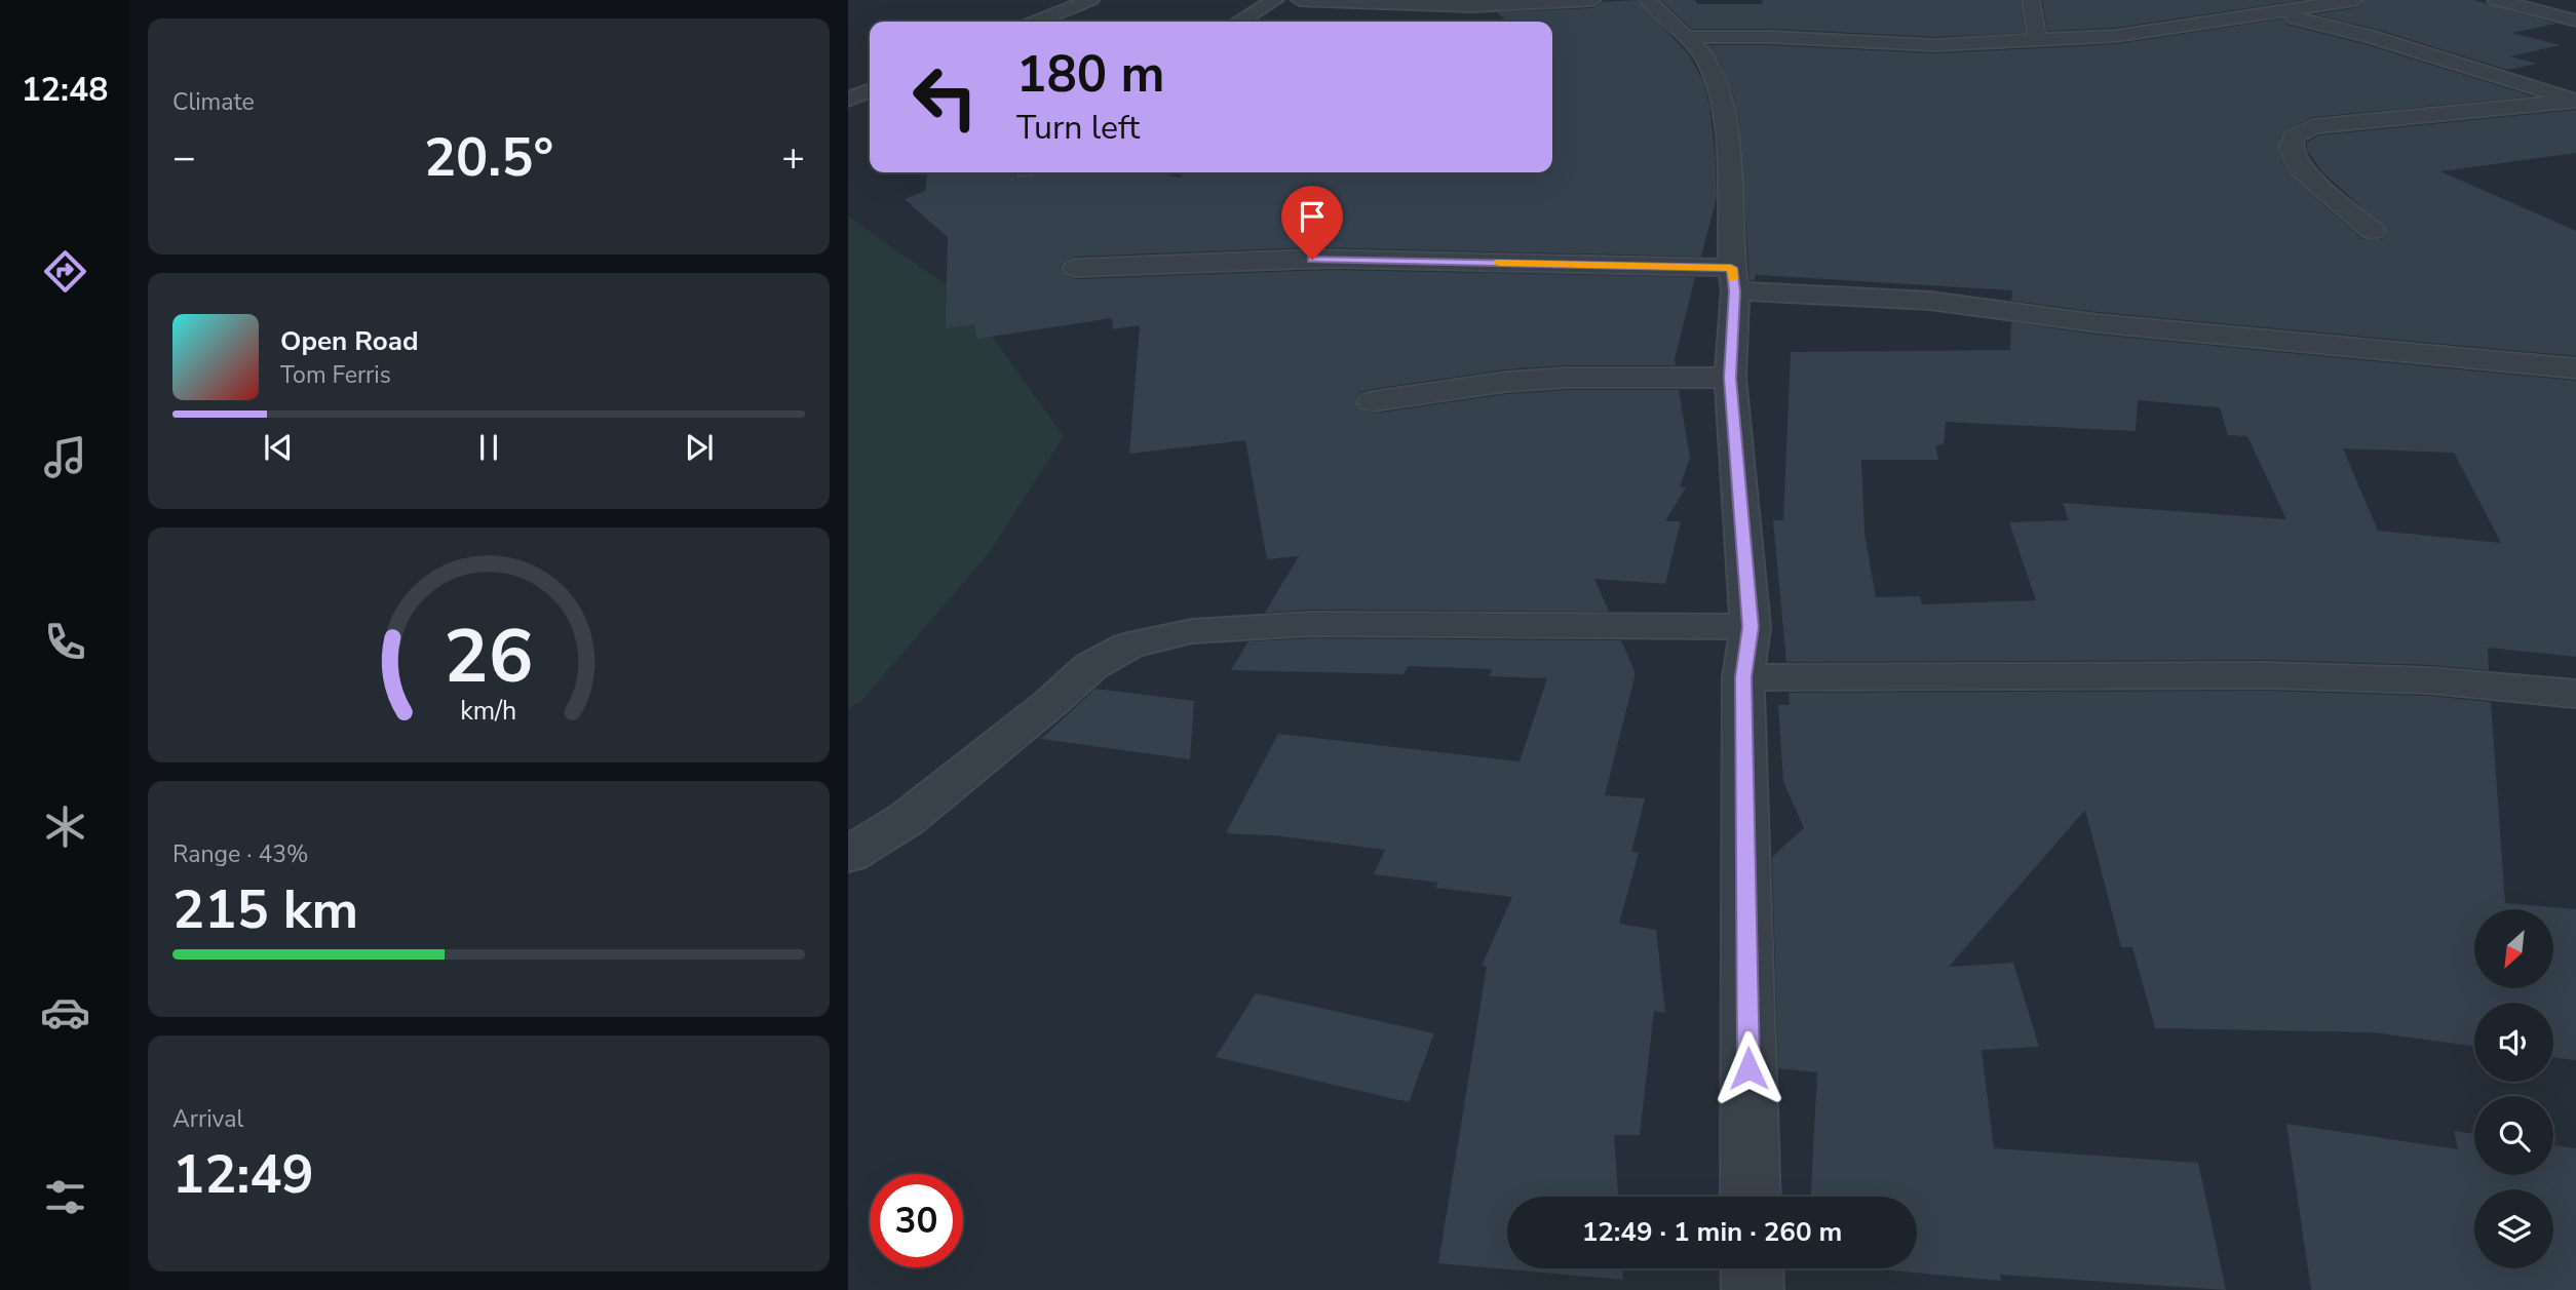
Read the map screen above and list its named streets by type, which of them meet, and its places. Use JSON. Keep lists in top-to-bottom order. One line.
{"north":"bottom left","page":{"tabs":"12:48","tile":["Climate",["Range · 43%","215 km"],["Arrival","12:49"]],"turn":["180 m","Turn left"],"heat":["−","20.5°","+"],"song":["Open Road","Tom Ferris"],"limit":"30","trip":"12:49 · 1 min · 260 m","gauge":["26","km/h"]}}
